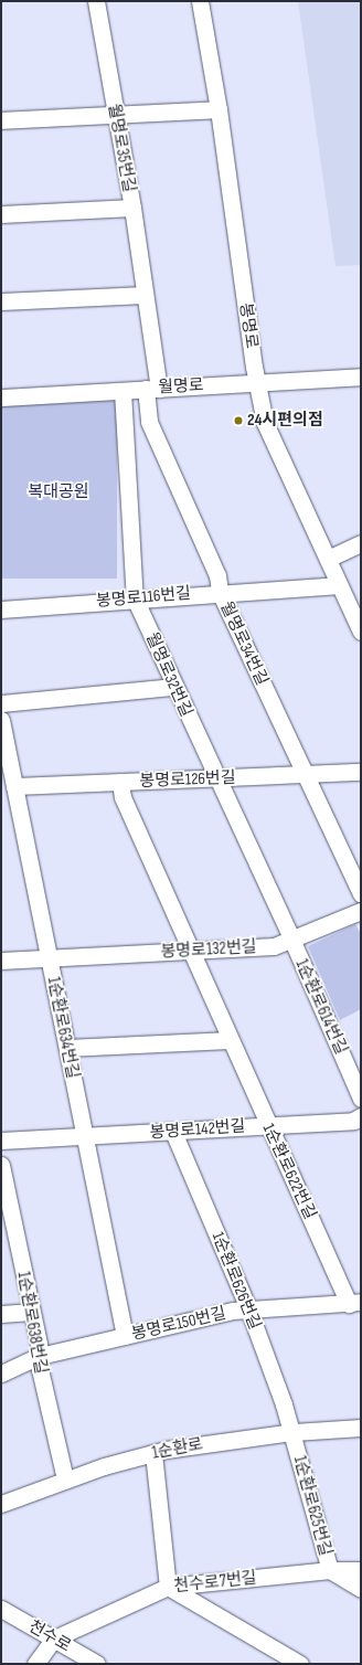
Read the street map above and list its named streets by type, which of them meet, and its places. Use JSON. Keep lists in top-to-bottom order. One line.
{"streets":{"street":["월명로35번길","봉명로","월명로","봉명로116번길","월명로34번길","월명로32번길","봉명로126번길","봉명로132번길","1순환로614번길","1순환로634번길","봉명로142번길","1순환로622번길","1순환로626번길","1순환로638번길","봉명로150번길","1순환로","1순환로625번길","천수로7번길","천수로"]},"crossings":[["월명로35번길","월명로"],["월명로35번길","월명로34번길"],["봉명로","월명로"],["봉명로","봉명로116번길"],["월명로","월명로34번길"],["월명로","월명로32번길"],["봉명로116번길","월명로34번길"],["봉명로116번길","월명로32번길"],["월명로34번길","봉명로126번길"],["월명로32번길","봉명로126번길"],["월명로32번길","봉명로132번길"],["월명로32번길","1순환로614번길"],["봉명로126번길","1순환로634번길"],["봉명로126번길","1순환로622번길"],["봉명로132번길","1순환로614번길"],["봉명로132번길","1순환로634번길"],["봉명로132번길","1순환로622번길"],["1순환로634번길","봉명로142번길"],["1순환로634번길","봉명로150번길"],["봉명로142번길","1순환로622번길"],["봉명로142번길","1순환로626번길"],["1순환로622번길","봉명로150번길"],["1순환로626번길","봉명로150번길"],["1순환로626번길","1순환로"],["1순환로626번길","1순환로625번길"],["1순환로638번길","봉명로150번길"],["1순환로638번길","1순환로"],["1순환로","1순환로625번길"],["1순환로625번길","천수로7번길"],["천수로7번길","천수로"]],"parks":["복대공원"],"places":["24시편의점"]}
